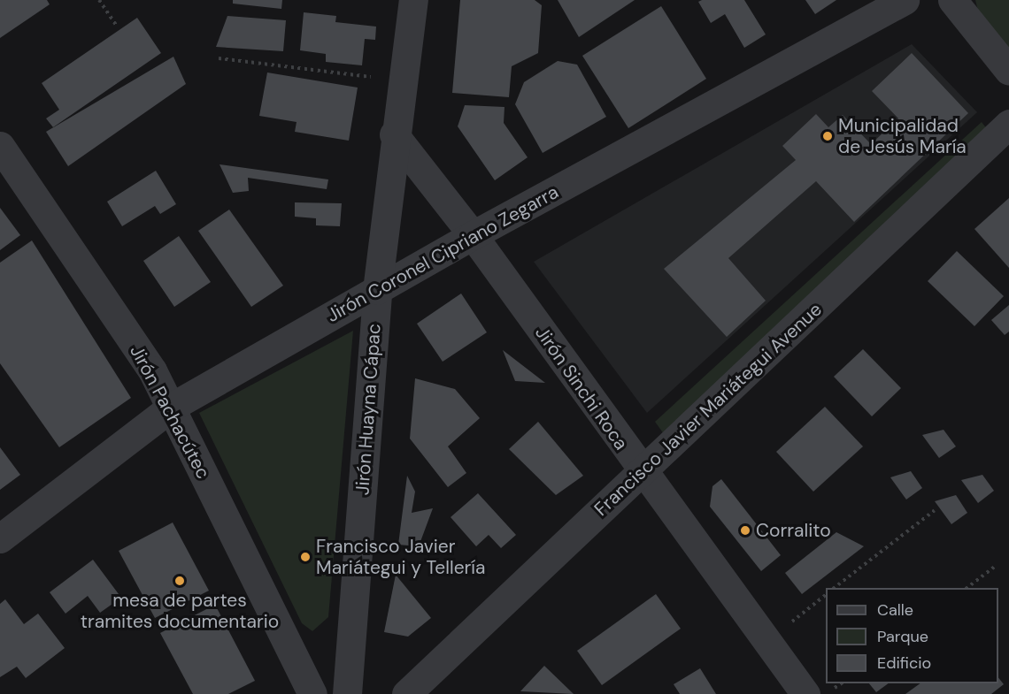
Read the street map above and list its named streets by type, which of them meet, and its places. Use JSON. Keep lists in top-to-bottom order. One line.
{"streets":{"street":["Jirón Coronel Cipriano Zegarra","Jirón Sinchi Roca","Jirón Huayna Cápac","Francisco Javier Mariátegui Avenue","Jirón Pachacútec"]},"crossings":[["Jirón Coronel Cipriano Zegarra","Jirón Sinchi Roca"],["Jirón Coronel Cipriano Zegarra","Jirón Huayna Cápac"],["Jirón Coronel Cipriano Zegarra","Jirón Pachacútec"],["Jirón Sinchi Roca","Jirón Huayna Cápac"],["Jirón Sinchi Roca","Francisco Javier Mariátegui Avenue"]],"places":["Municipalidad de Jesús María","Corralito","Francisco Javier Mariátegui y Tellería","mesa de partes tramites documentario"],"legend":["Calle","Parque","Edificio"]}
